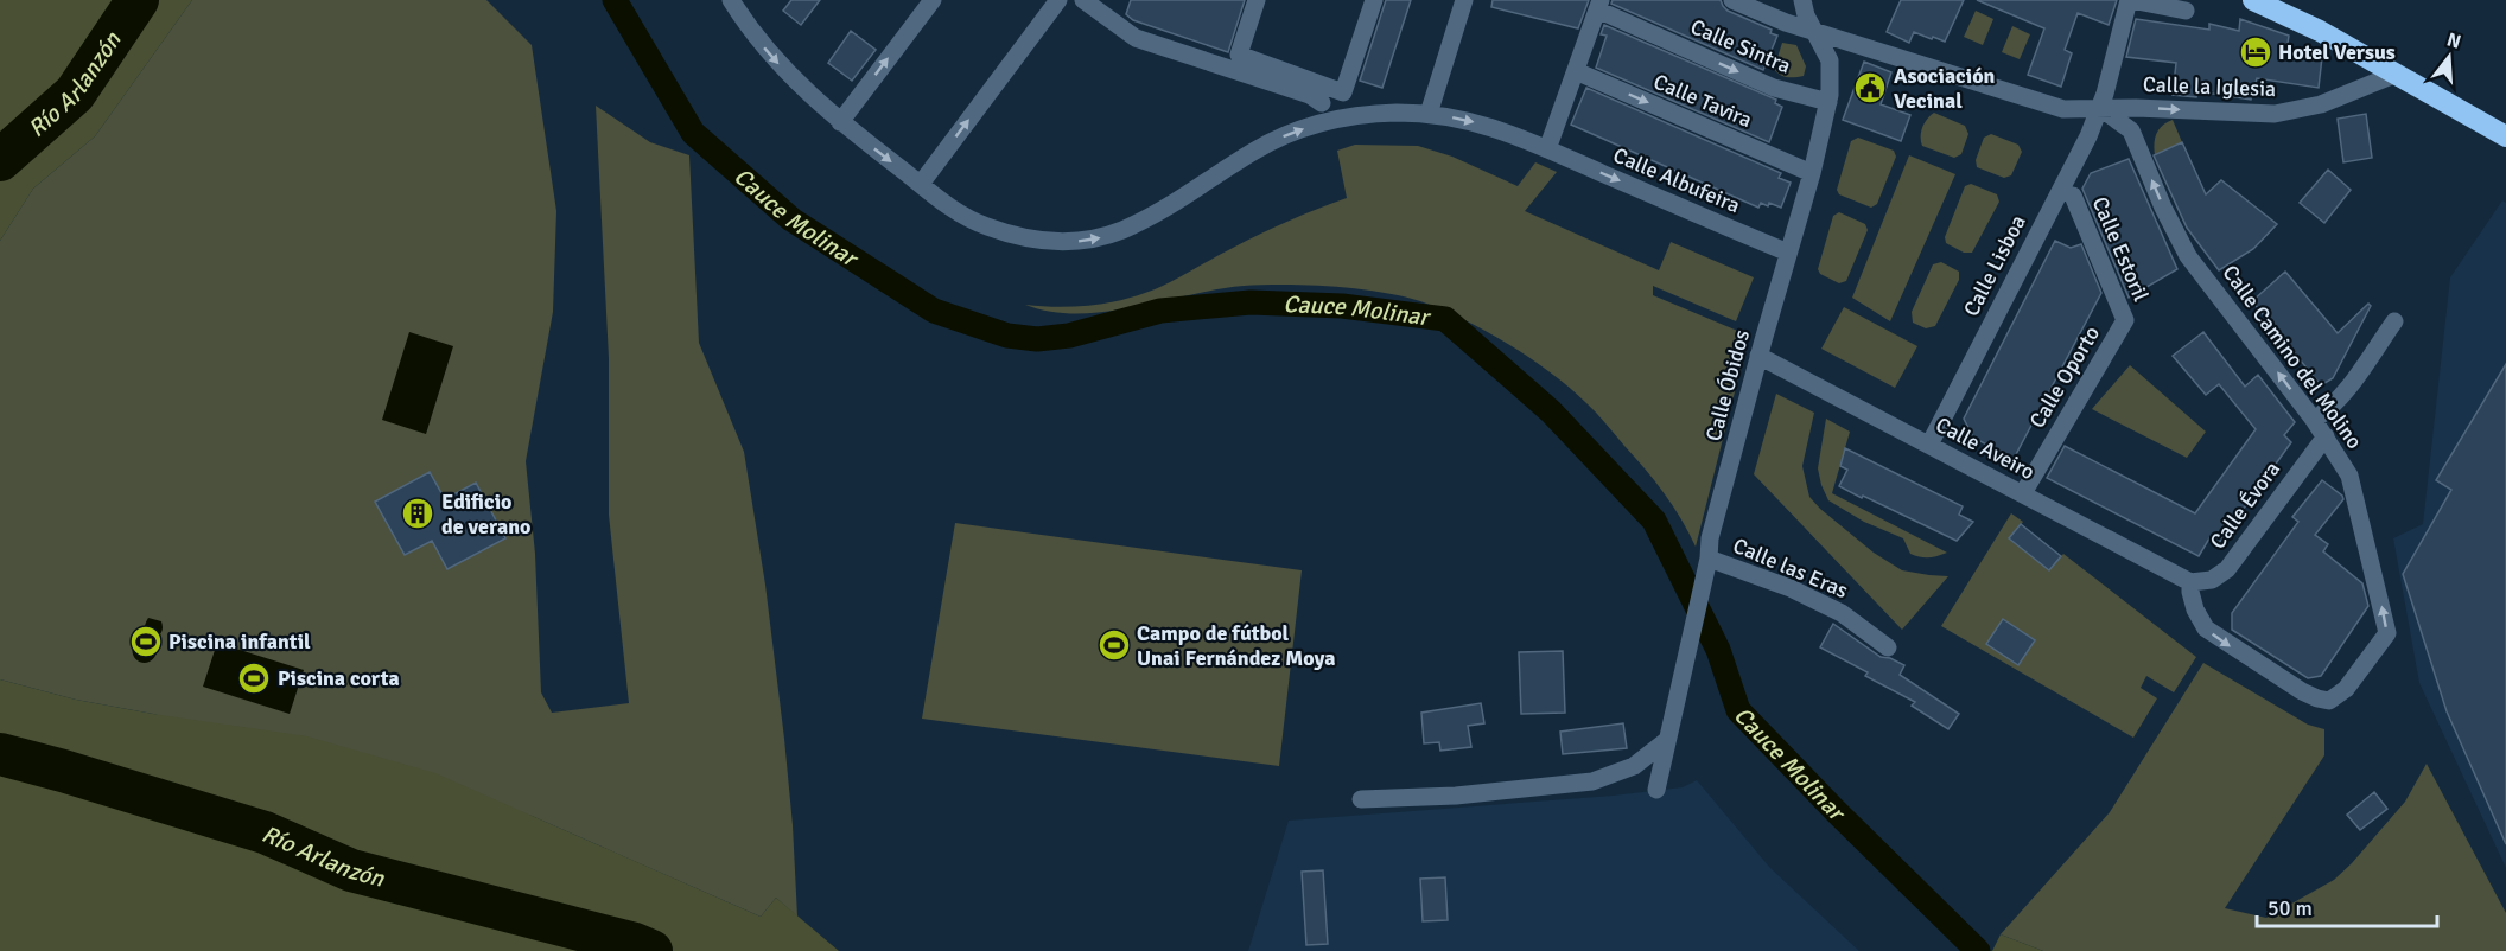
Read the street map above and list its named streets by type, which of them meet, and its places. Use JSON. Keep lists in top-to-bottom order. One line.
{"streets":{"street":["Calle Sintra","Calle la Iglesia","Calle Tavira","Calle Albufeira","Calle Estoril","Calle Lisboa","Calle Camino del Molino","Calle Oporto","Calle Óbidos","Calle Aveiro","Calle Évora","Calle las Eras"]},"crossings":[["Calle Sintra","Calle Óbidos"],["Calle la Iglesia","Calle Lisboa"],["Calle la Iglesia","Calle Camino del Molino"],["Calle la Iglesia","Calle Óbidos"],["Calle Tavira","Calle Óbidos"],["Calle Albufeira","Calle Óbidos"],["Calle Estoril","Calle Oporto"],["Calle Lisboa","Calle Camino del Molino"],["Calle Lisboa","Calle Aveiro"],["Calle Camino del Molino","Calle Aveiro"],["Calle Camino del Molino","Calle Évora"],["Calle Oporto","Calle Aveiro"],["Calle Óbidos","Calle Aveiro"],["Calle Óbidos","Calle las Eras"],["Calle Aveiro","Calle Évora"]],"one_way":["Calle Sintra","Calle Tavira","Calle Albufeira"],"water":["Río Arlanzón","Cauce Molinar"],"places":{"hotel":["Hotel Versus"],"public building":["Asociación Vecinal"],"building":["Edificio de verano"],"sports":["Piscina infantil","Campo de fútbol Unai Fernández Moya","Piscina corta"]},"scale_bar":"50 m","north":"top"}
